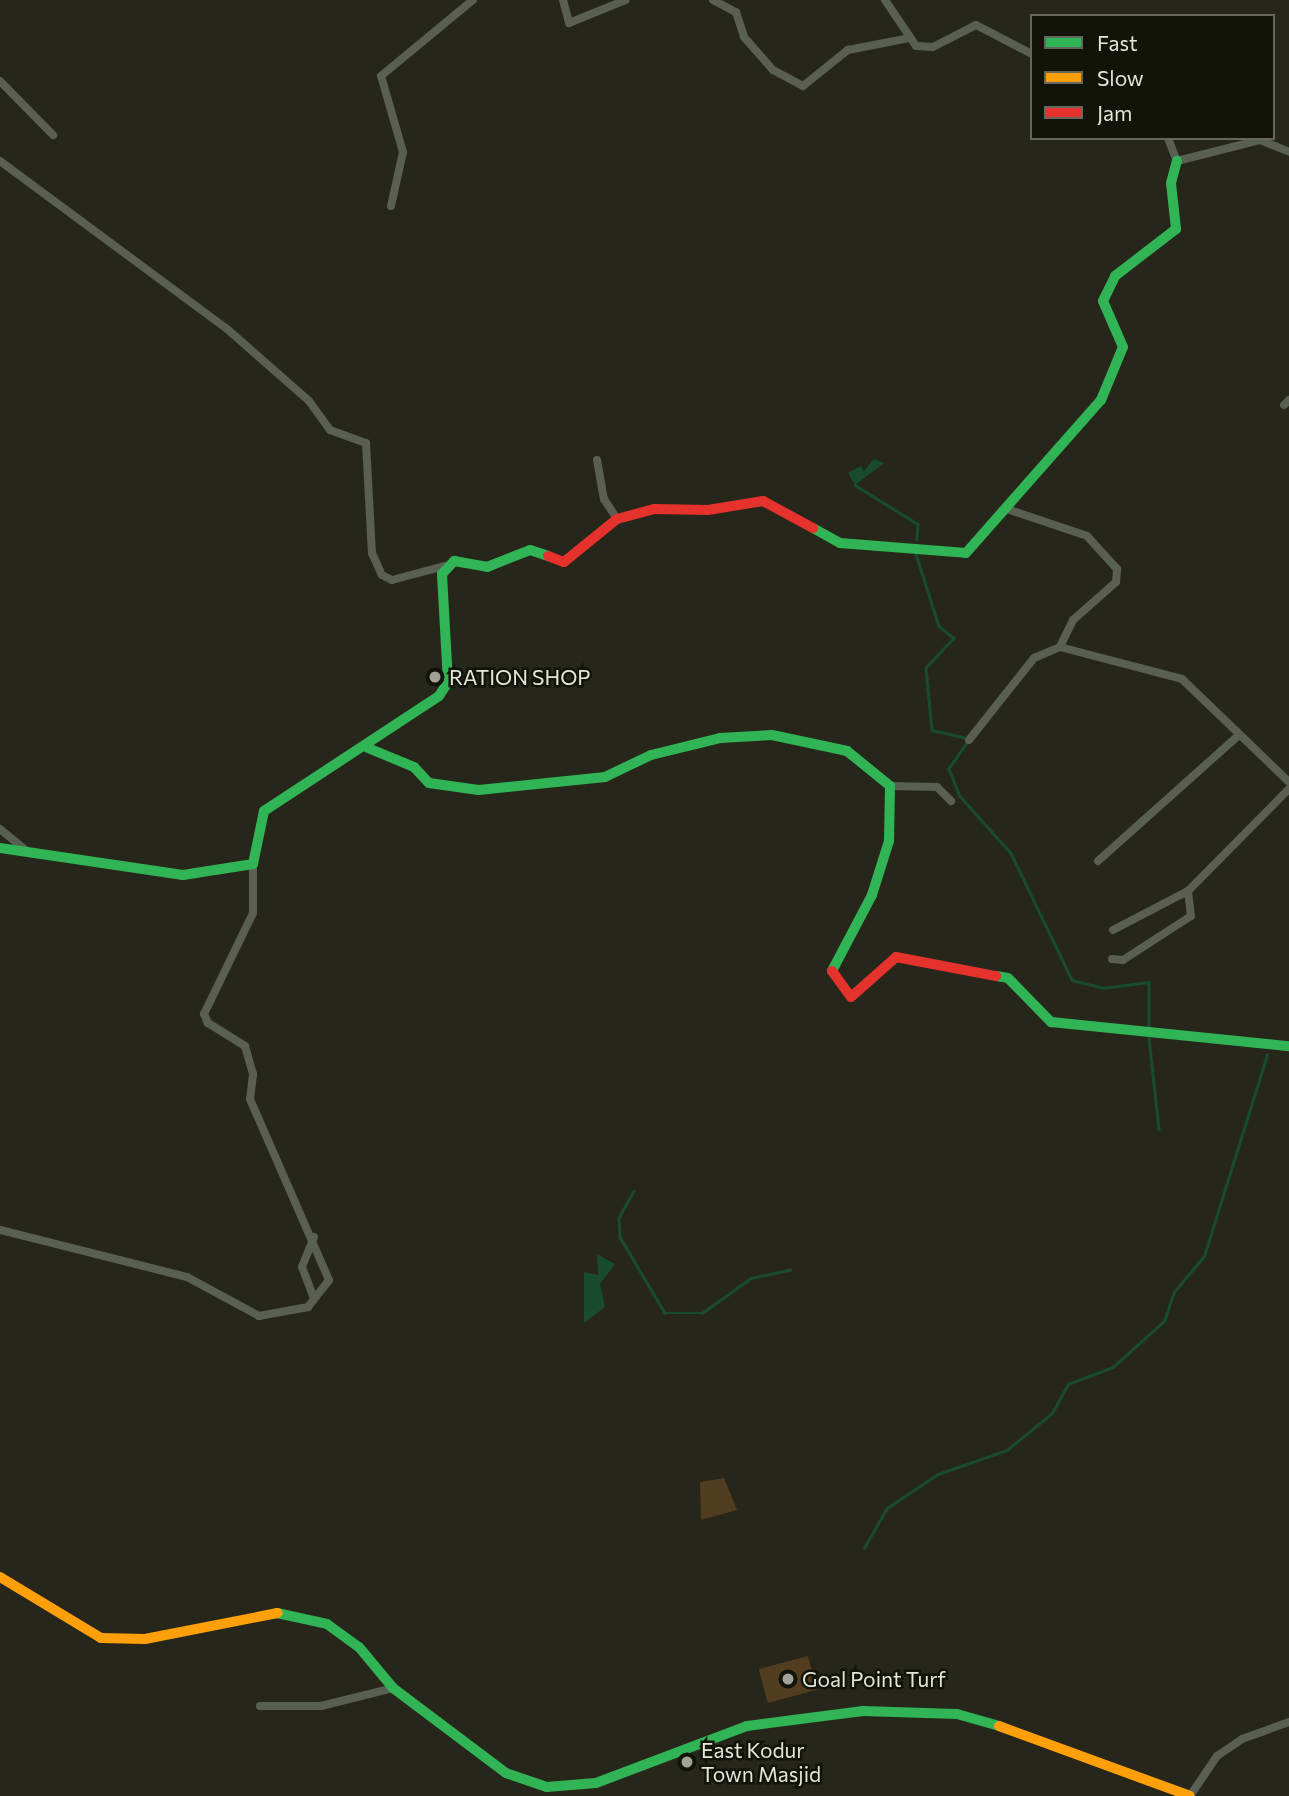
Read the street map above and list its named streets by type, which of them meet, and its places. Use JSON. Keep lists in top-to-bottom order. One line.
{"places":["RATION SHOP","Goal Point Turf","East Kodur Town Masjid"],"legend":["Fast","Slow","Jam"]}
